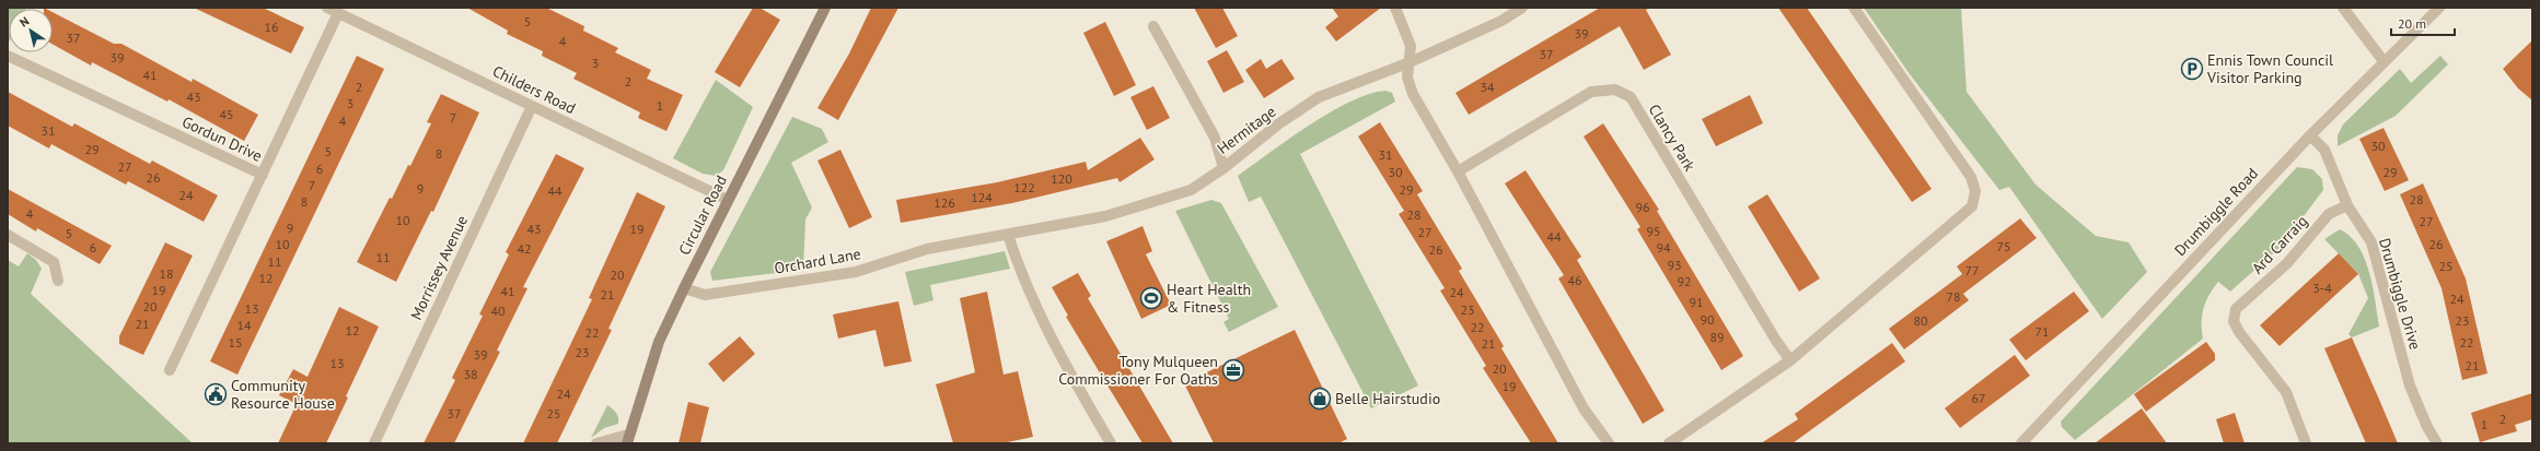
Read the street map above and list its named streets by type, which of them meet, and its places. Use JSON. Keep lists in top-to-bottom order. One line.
{"streets":{"main road":["Circular Road"],"street":["Childers Road","Hermitage","Clancy Park","Gordun Drive","Drumbiggle Road","Ard Carraig","Orchard Lane","Morrissey Avenue","Drumbiggle Drive"]},"crossings":[["Childers Road","Gordun Drive"],["Childers Road","Circular Road"],["Childers Road","Morrissey Avenue"],["Hermitage","Orchard Lane"],["Drumbiggle Road","Drumbiggle Drive"],["Circular Road","Orchard Lane"],["Ard Carraig","Drumbiggle Drive"]],"places":{"parking":["Ennis Town Council Visitor Parking"],"sports":["Heart Health & Fitness"],"office":["Tony Mulqueen Commissioner For Oaths"],"public building":["Community Resource House"],"shop":["Belle Hairstudio"]},"house_numbers":["5","16","39","37","4","37","39","3","41","2","2","34","43","3","1","45","7","4","31","30","29","5","8","31","27","6","30","29","26","120","7","122","9","29","44","24","124","28","8","126","96","4","28","10","27","9","43","19","95","27","5","44","10","26","75","6","94","42","26","11","11","93","25","77","18","20","12","46","92","3-4","19","41","24","21","78","24","91","20","13","23","40","90","80","23","21","14","22","12","71","22","89","15","22","21","23","39","13","21","20","38","19","24","67","37","25","2","1"],"scale_bar":"20 m","north":"top left"}
